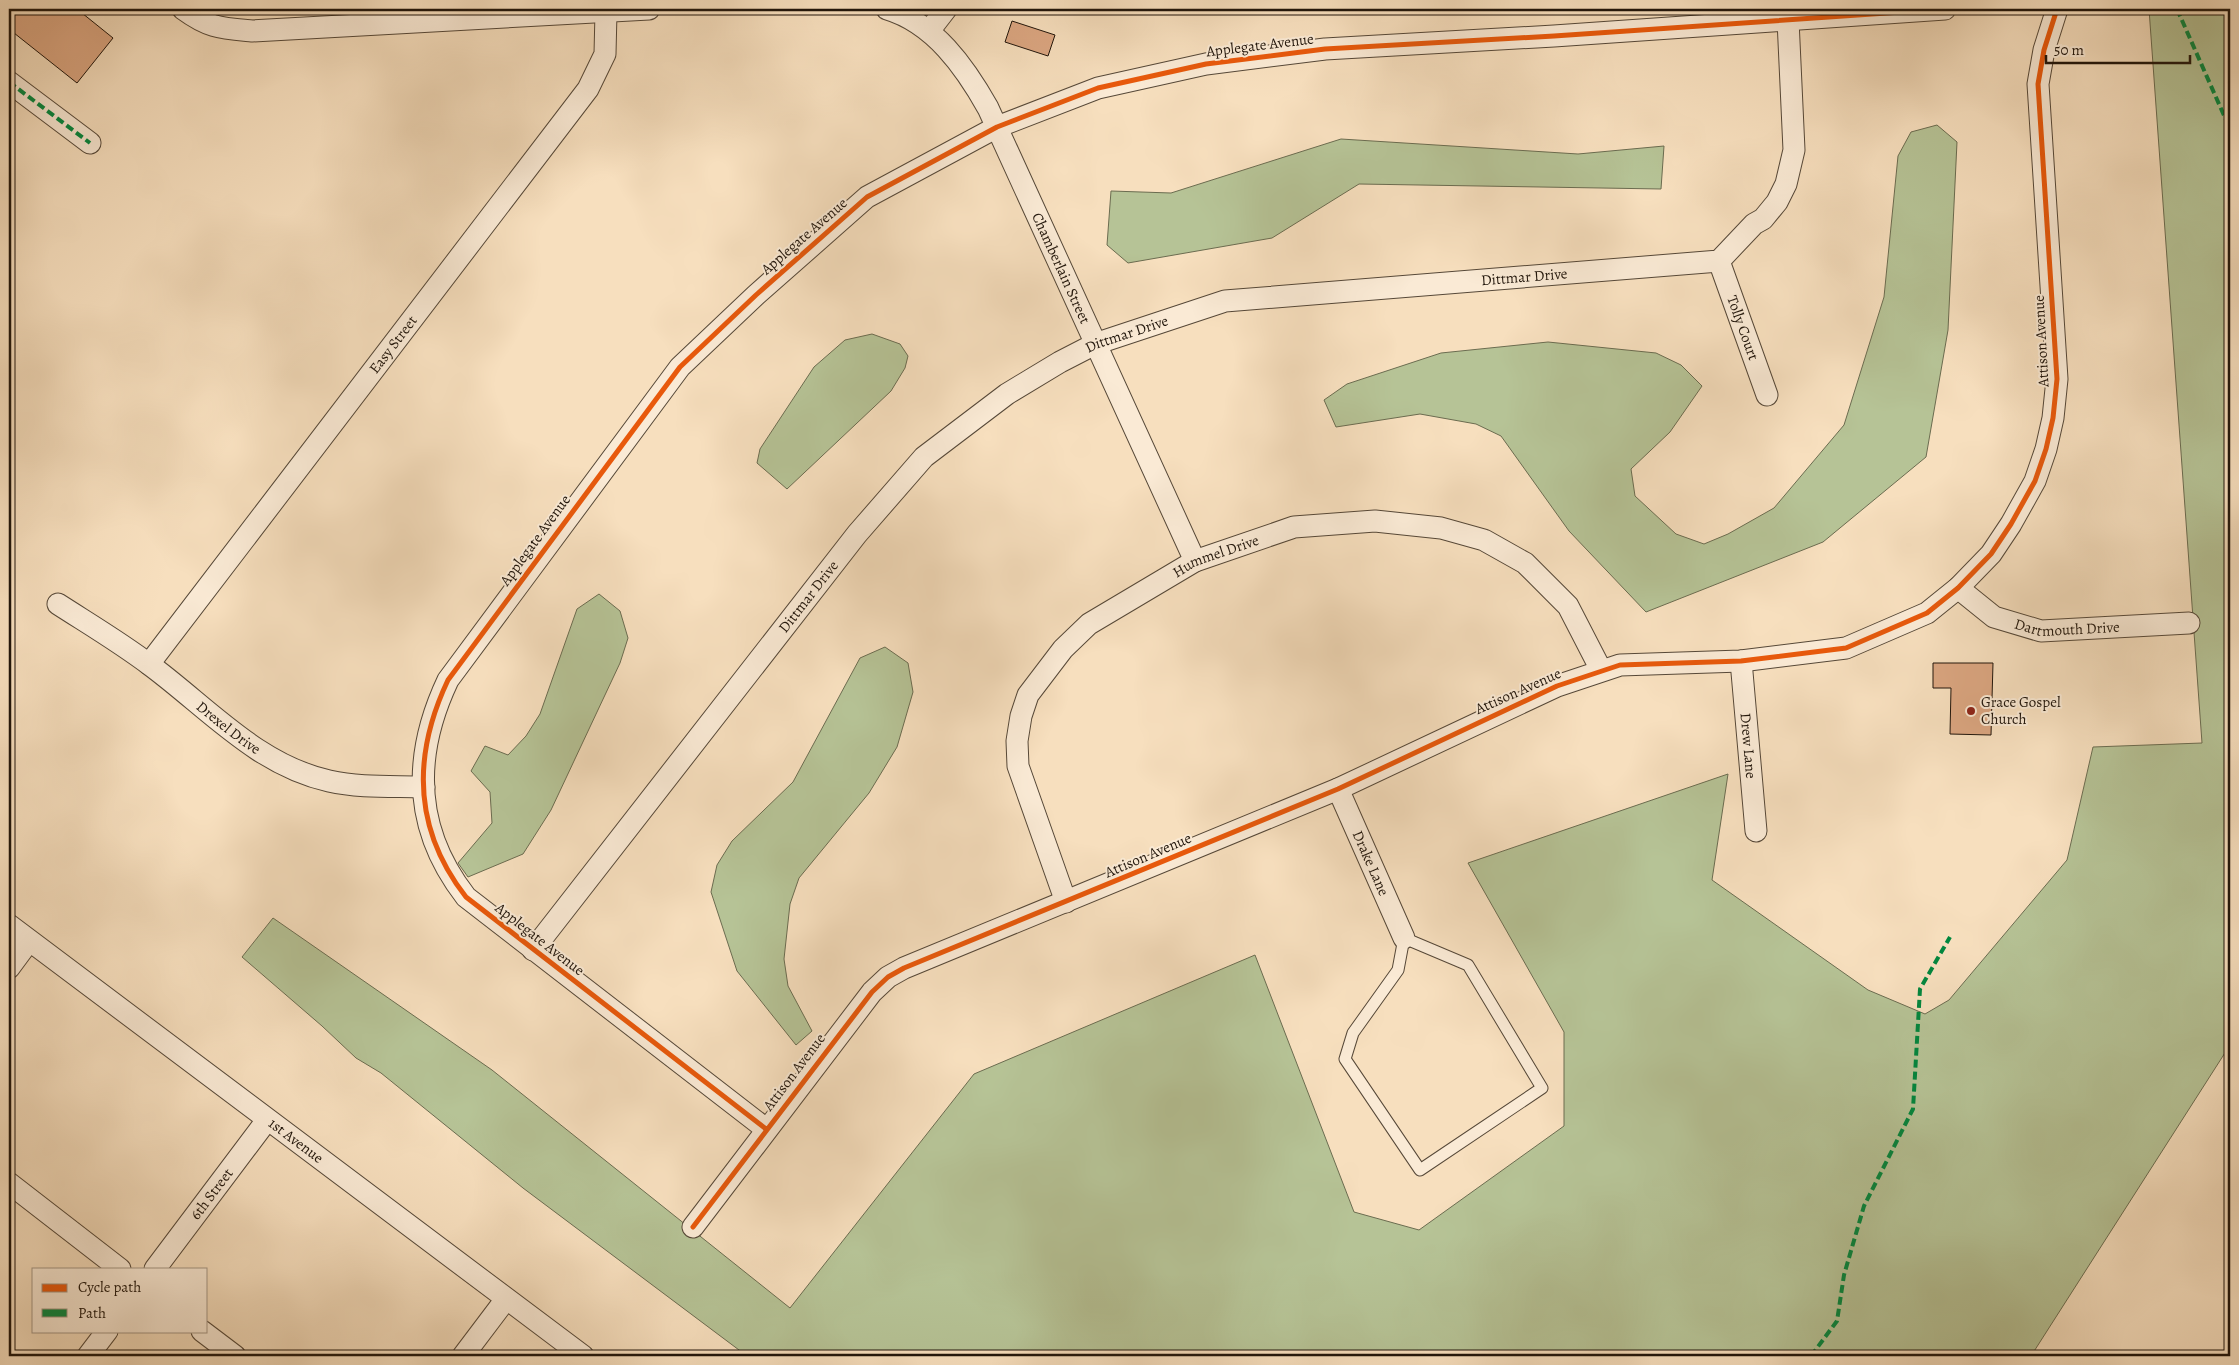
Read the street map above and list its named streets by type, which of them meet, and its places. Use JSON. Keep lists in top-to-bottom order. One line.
{"streets":{"street":["Applegate Avenue","Chamberlain Street","Dittmar Drive","Tolly Court","Attison Avenue","Easy Street","Hummel Drive","Dartmouth Drive","Drexel Drive","Drew Lane","Drake Lane","1st Avenue","6th Street"]},"crossings":[["Applegate Avenue","Chamberlain Street"],["Applegate Avenue","Dittmar Drive"],["Applegate Avenue","Attison Avenue"],["Applegate Avenue","Drexel Drive"],["Chamberlain Street","Dittmar Drive"],["Chamberlain Street","Hummel Drive"],["Dittmar Drive","Tolly Court"],["Attison Avenue","Hummel Drive"],["Attison Avenue","Dartmouth Drive"],["Attison Avenue","Drew Lane"],["Attison Avenue","Drake Lane"],["Easy Street","Drexel Drive"],["1st Avenue","6th Street"]],"places":["Grace Gospel Church"],"legend":["Cycle path","Path"],"scale_bar":"50 m"}
